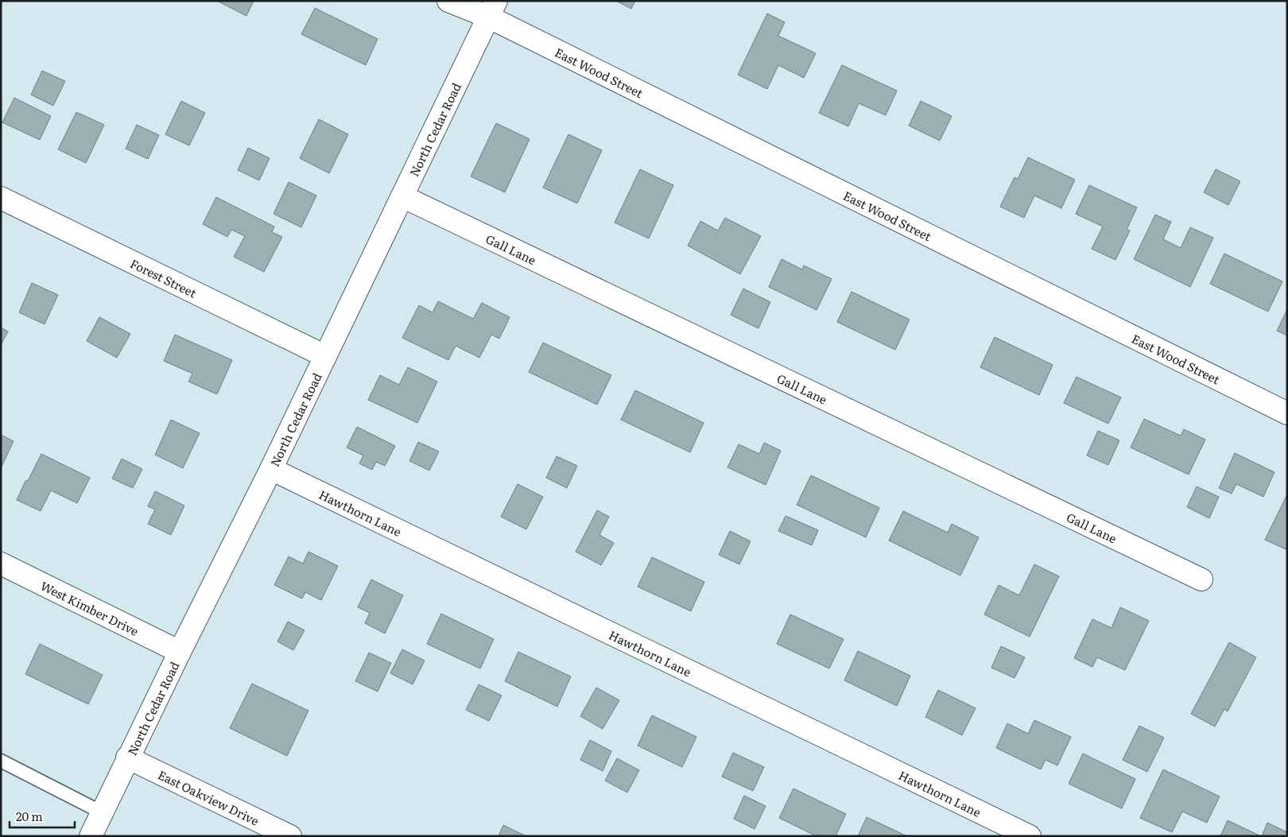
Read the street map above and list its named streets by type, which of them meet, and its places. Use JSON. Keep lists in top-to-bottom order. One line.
{"streets":{"street":["East Wood Street","North Cedar Road","Gall Lane","Forest Street","Hawthorn Lane","West Kimber Drive","East Oakview Drive"]},"crossings":[["East Wood Street","North Cedar Road"],["North Cedar Road","Gall Lane"],["North Cedar Road","Forest Street"],["North Cedar Road","Hawthorn Lane"],["North Cedar Road","West Kimber Drive"],["North Cedar Road","East Oakview Drive"]],"scale_bar":"20 m"}
